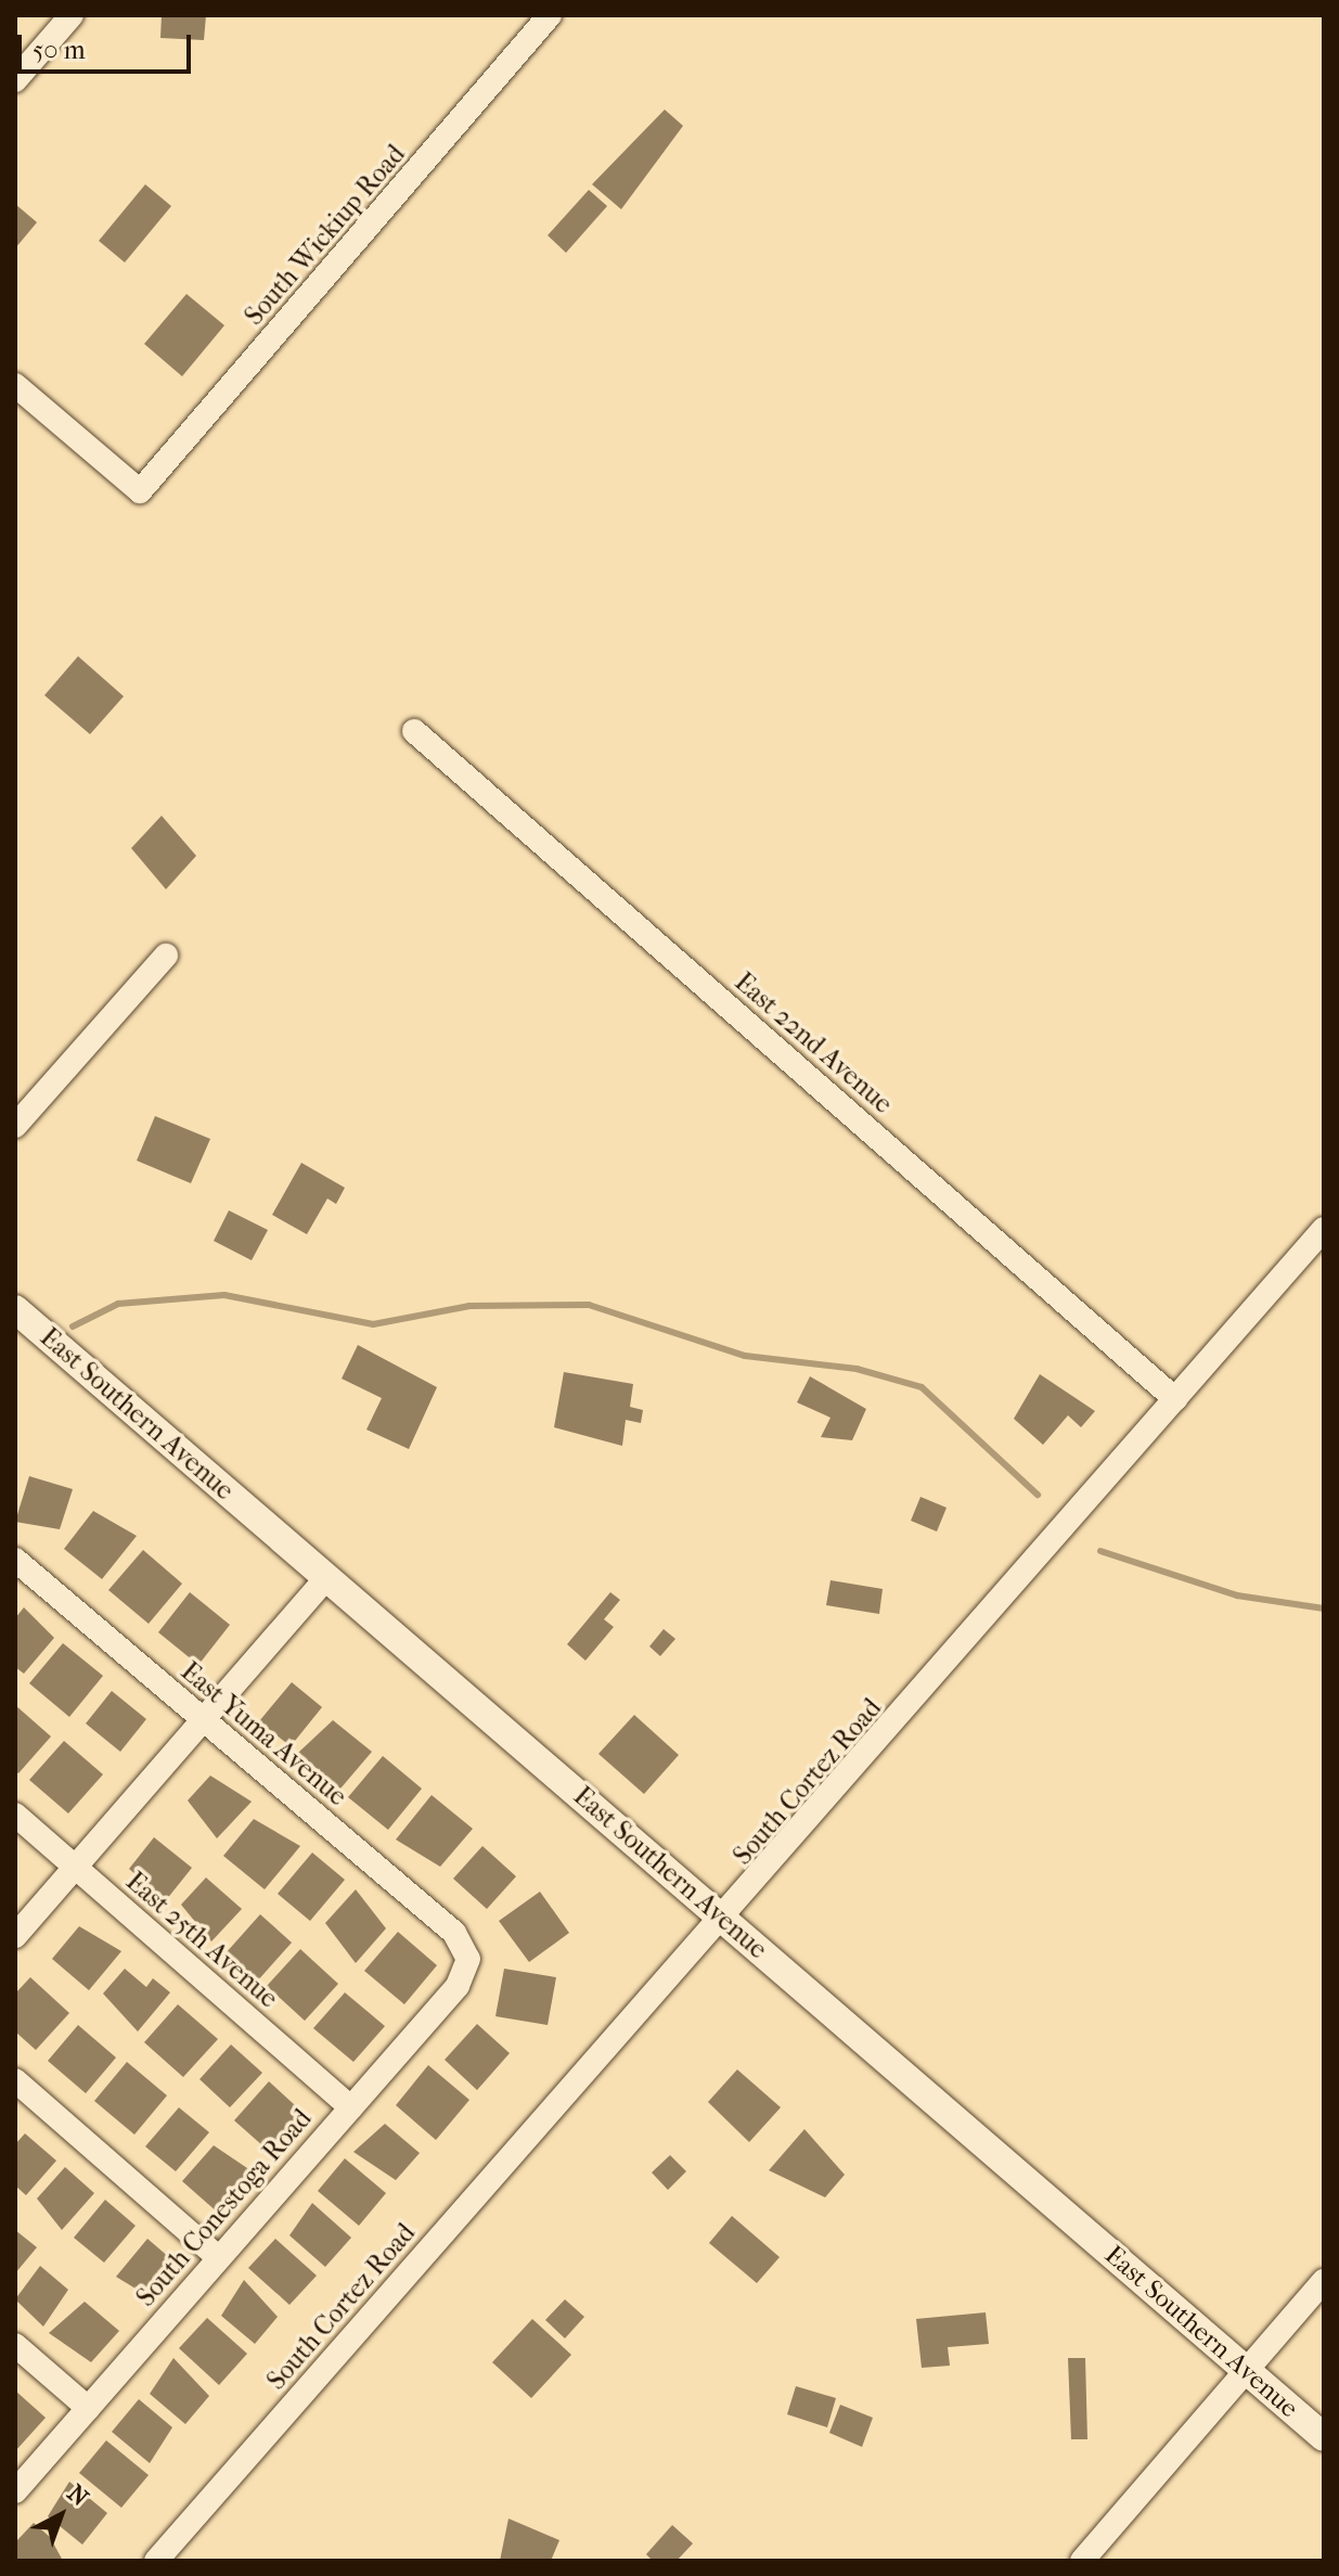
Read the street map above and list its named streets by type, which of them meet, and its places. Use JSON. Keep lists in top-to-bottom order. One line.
{"streets":{"street":["South Wickiup Road","East 22nd Avenue","East Southern Avenue","East Yuma Avenue","South Cortez Road","East 25th Avenue","South Conestoga Road"]},"crossings":[["East 22nd Avenue","South Cortez Road"],["East Southern Avenue","South Cortez Road"],["East Yuma Avenue","South Conestoga Road"],["East 25th Avenue","South Conestoga Road"]],"scale_bar":"50 m","north":"top right"}
